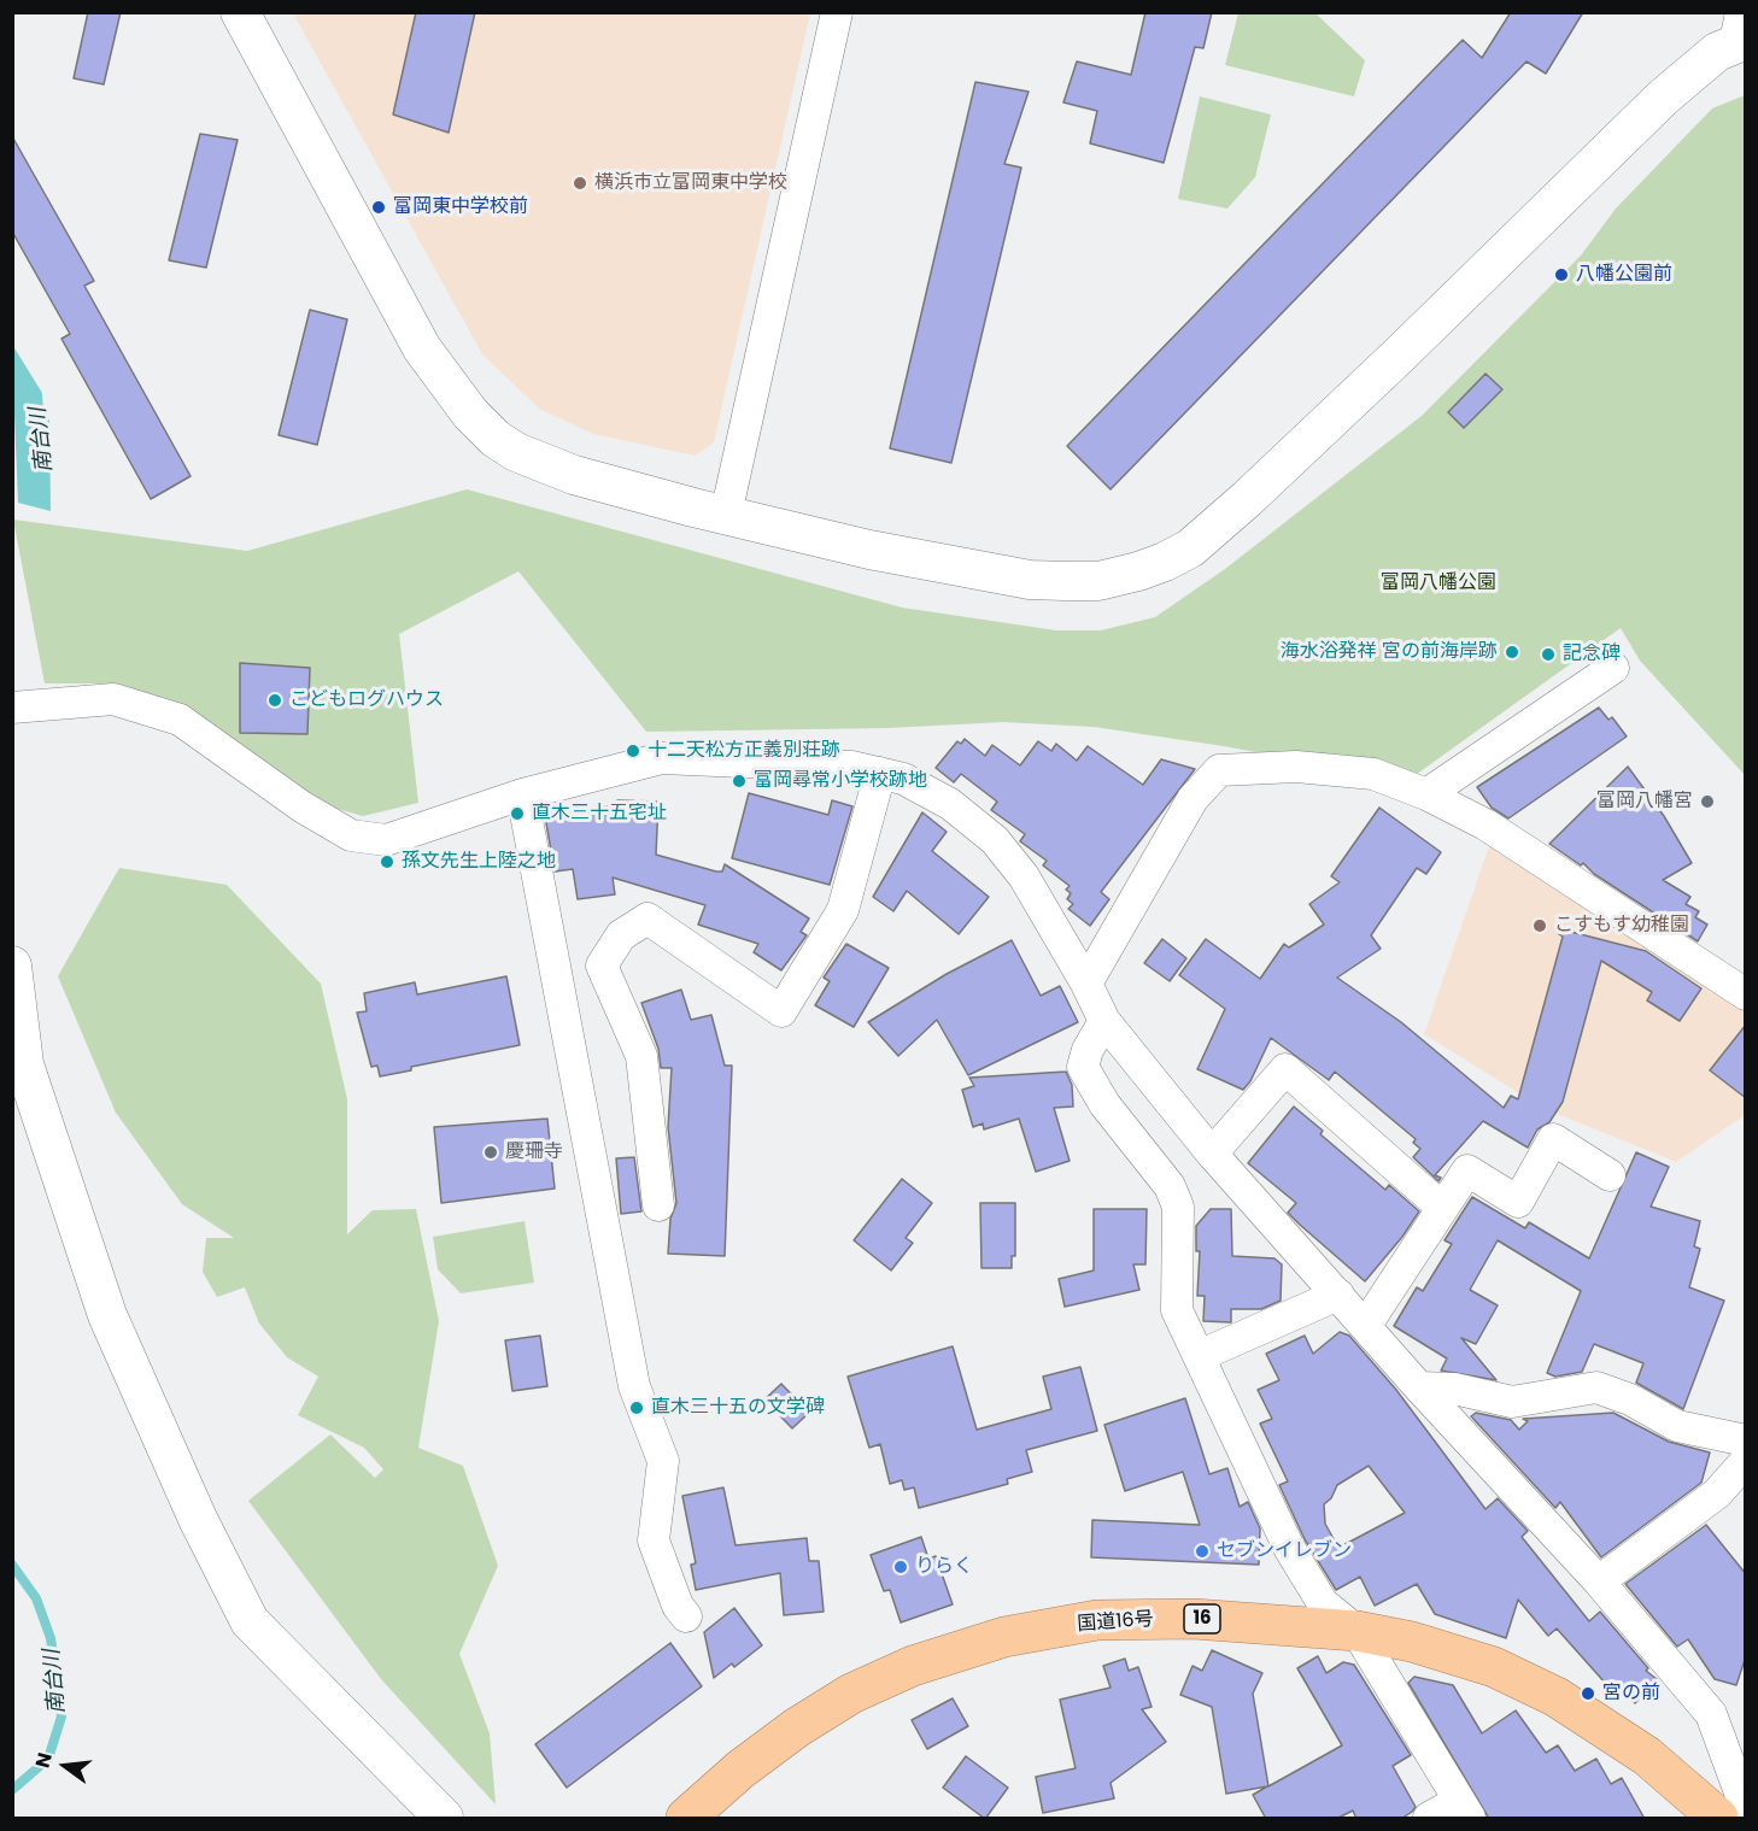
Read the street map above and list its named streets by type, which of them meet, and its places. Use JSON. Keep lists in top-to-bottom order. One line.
{"streets":{"highway":["16","国道16号"]},"water":["南台川"],"parks":["富岡八幡公園"],"places":["横浜市立富岡東中学校","富岡東中学校前","八幡公園前","海水浴発祥 宮の前海岸跡","記念碑","こどもログハウス","十二天松方正義別荘跡","富岡尋常小学校跡地","富岡八幡宮","直木三十五宅址","孫文先生上陸之地","こすもす幼稚園","慶珊寺","直木三十五の文学碑","セブンイレブン","りらく","宮の前"],"north":"left"}
